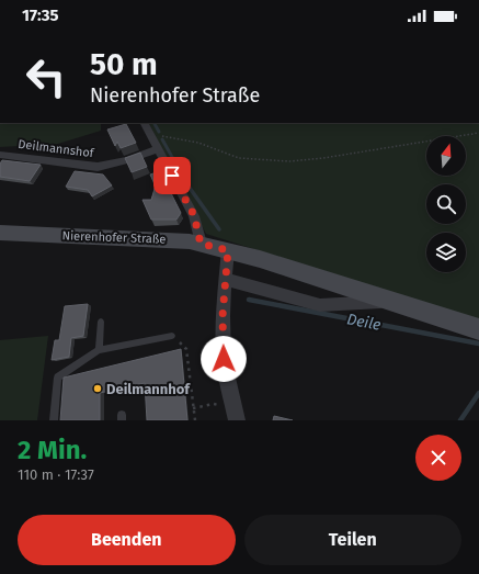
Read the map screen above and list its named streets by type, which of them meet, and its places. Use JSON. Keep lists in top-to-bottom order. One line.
{"streets":{"main road":["Nierenhofer Straße"],"street":["Deilmannshof"]},"water":["Deile"],"places":["Deilmannhof"],"north":"top","page":{"status":"17:35","turn":["50 m","Nierenhofer Straße"],"heading":["2 Min.","110 m · 17:37"],"buttons":["Beenden","Teilen"]}}
